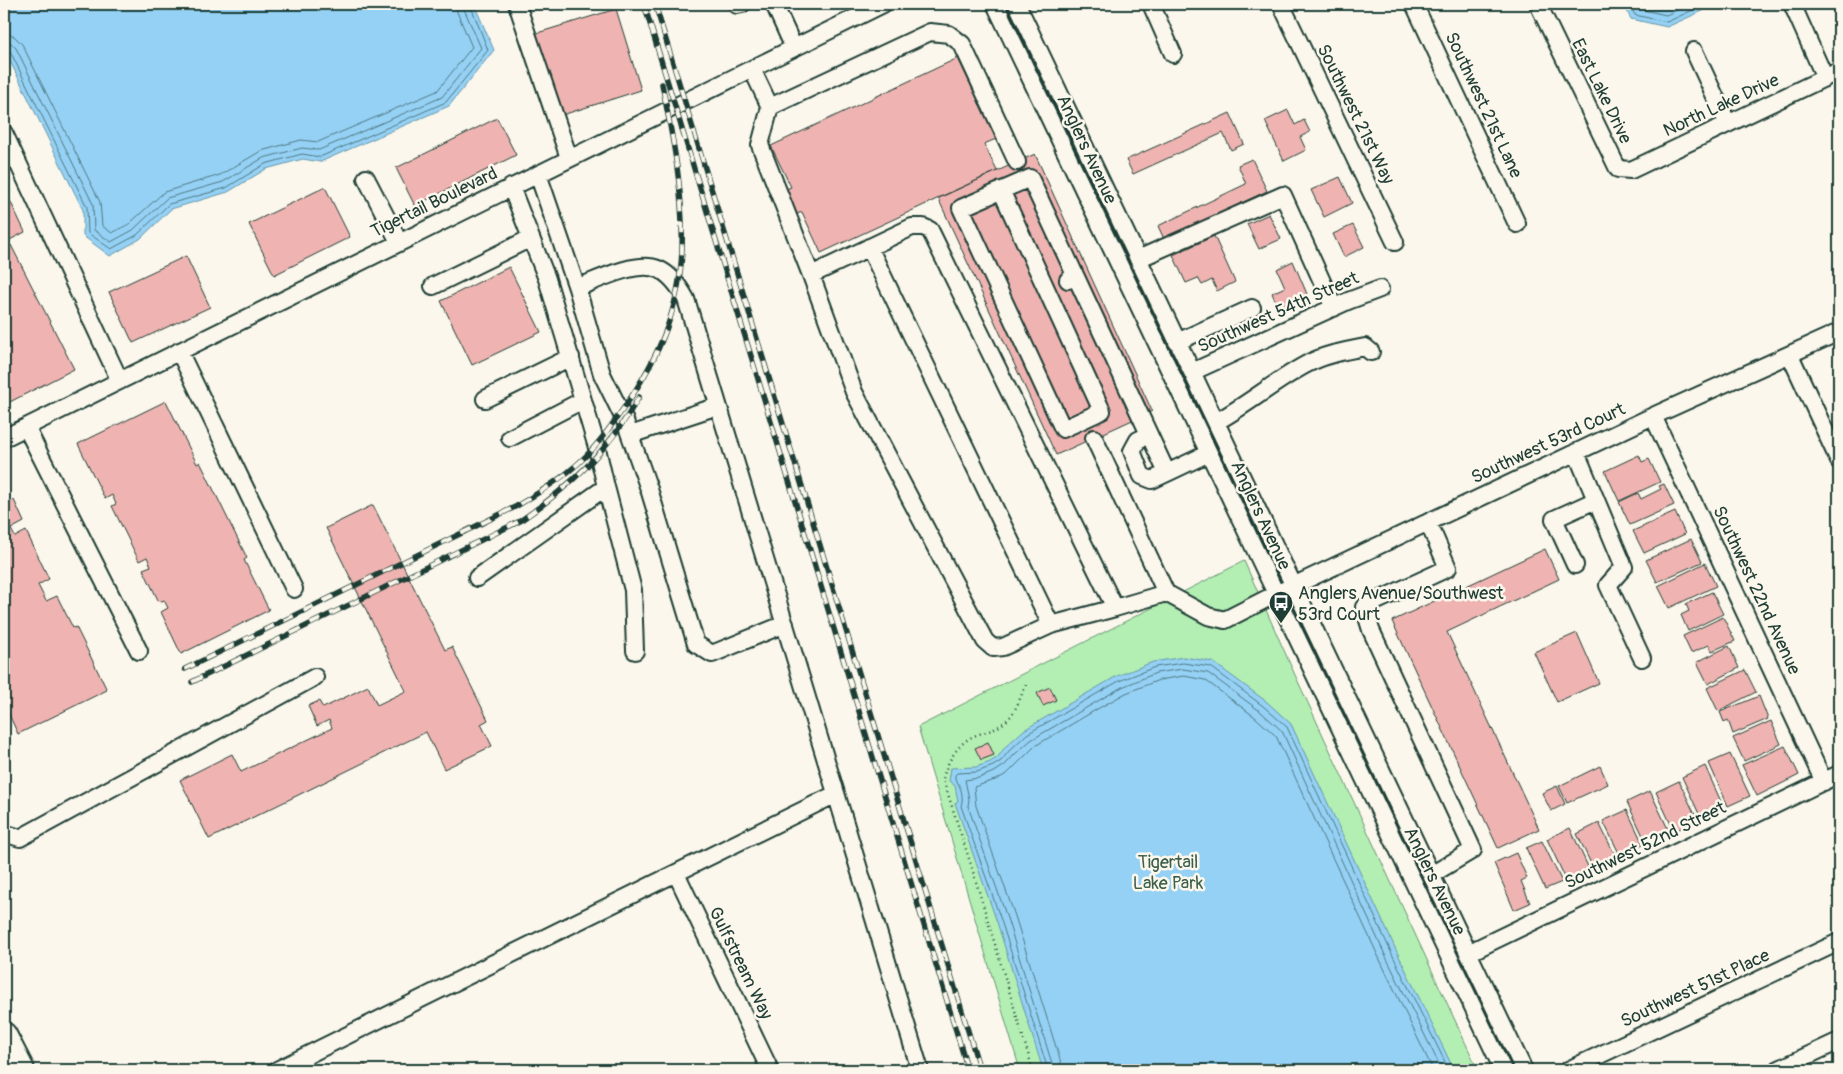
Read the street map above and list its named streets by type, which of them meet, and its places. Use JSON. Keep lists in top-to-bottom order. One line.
{"streets":{"street":["East Lake Drive","Southwest 21st Lane","North Lake Drive","Southwest 21st Way","Anglers Avenue","Tigertail Boulevard","Southwest 54th Street","Southwest 53rd Court","Southwest 22nd Avenue","Southwest 52nd Street","Gulfstream Way","Southwest 51st Place"]},"crossings":[["East Lake Drive","North Lake Drive"],["Anglers Avenue","Southwest 54th Street"],["Anglers Avenue","Southwest 53rd Court"],["Anglers Avenue","Southwest 52nd Street"],["Southwest 53rd Court","Southwest 22nd Avenue"],["Southwest 22nd Avenue","Southwest 52nd Street"]],"parks":["Tigertail Lake Park"],"places":{"bus stop":["Anglers Avenue/Southwest 53rd Court"]}}
